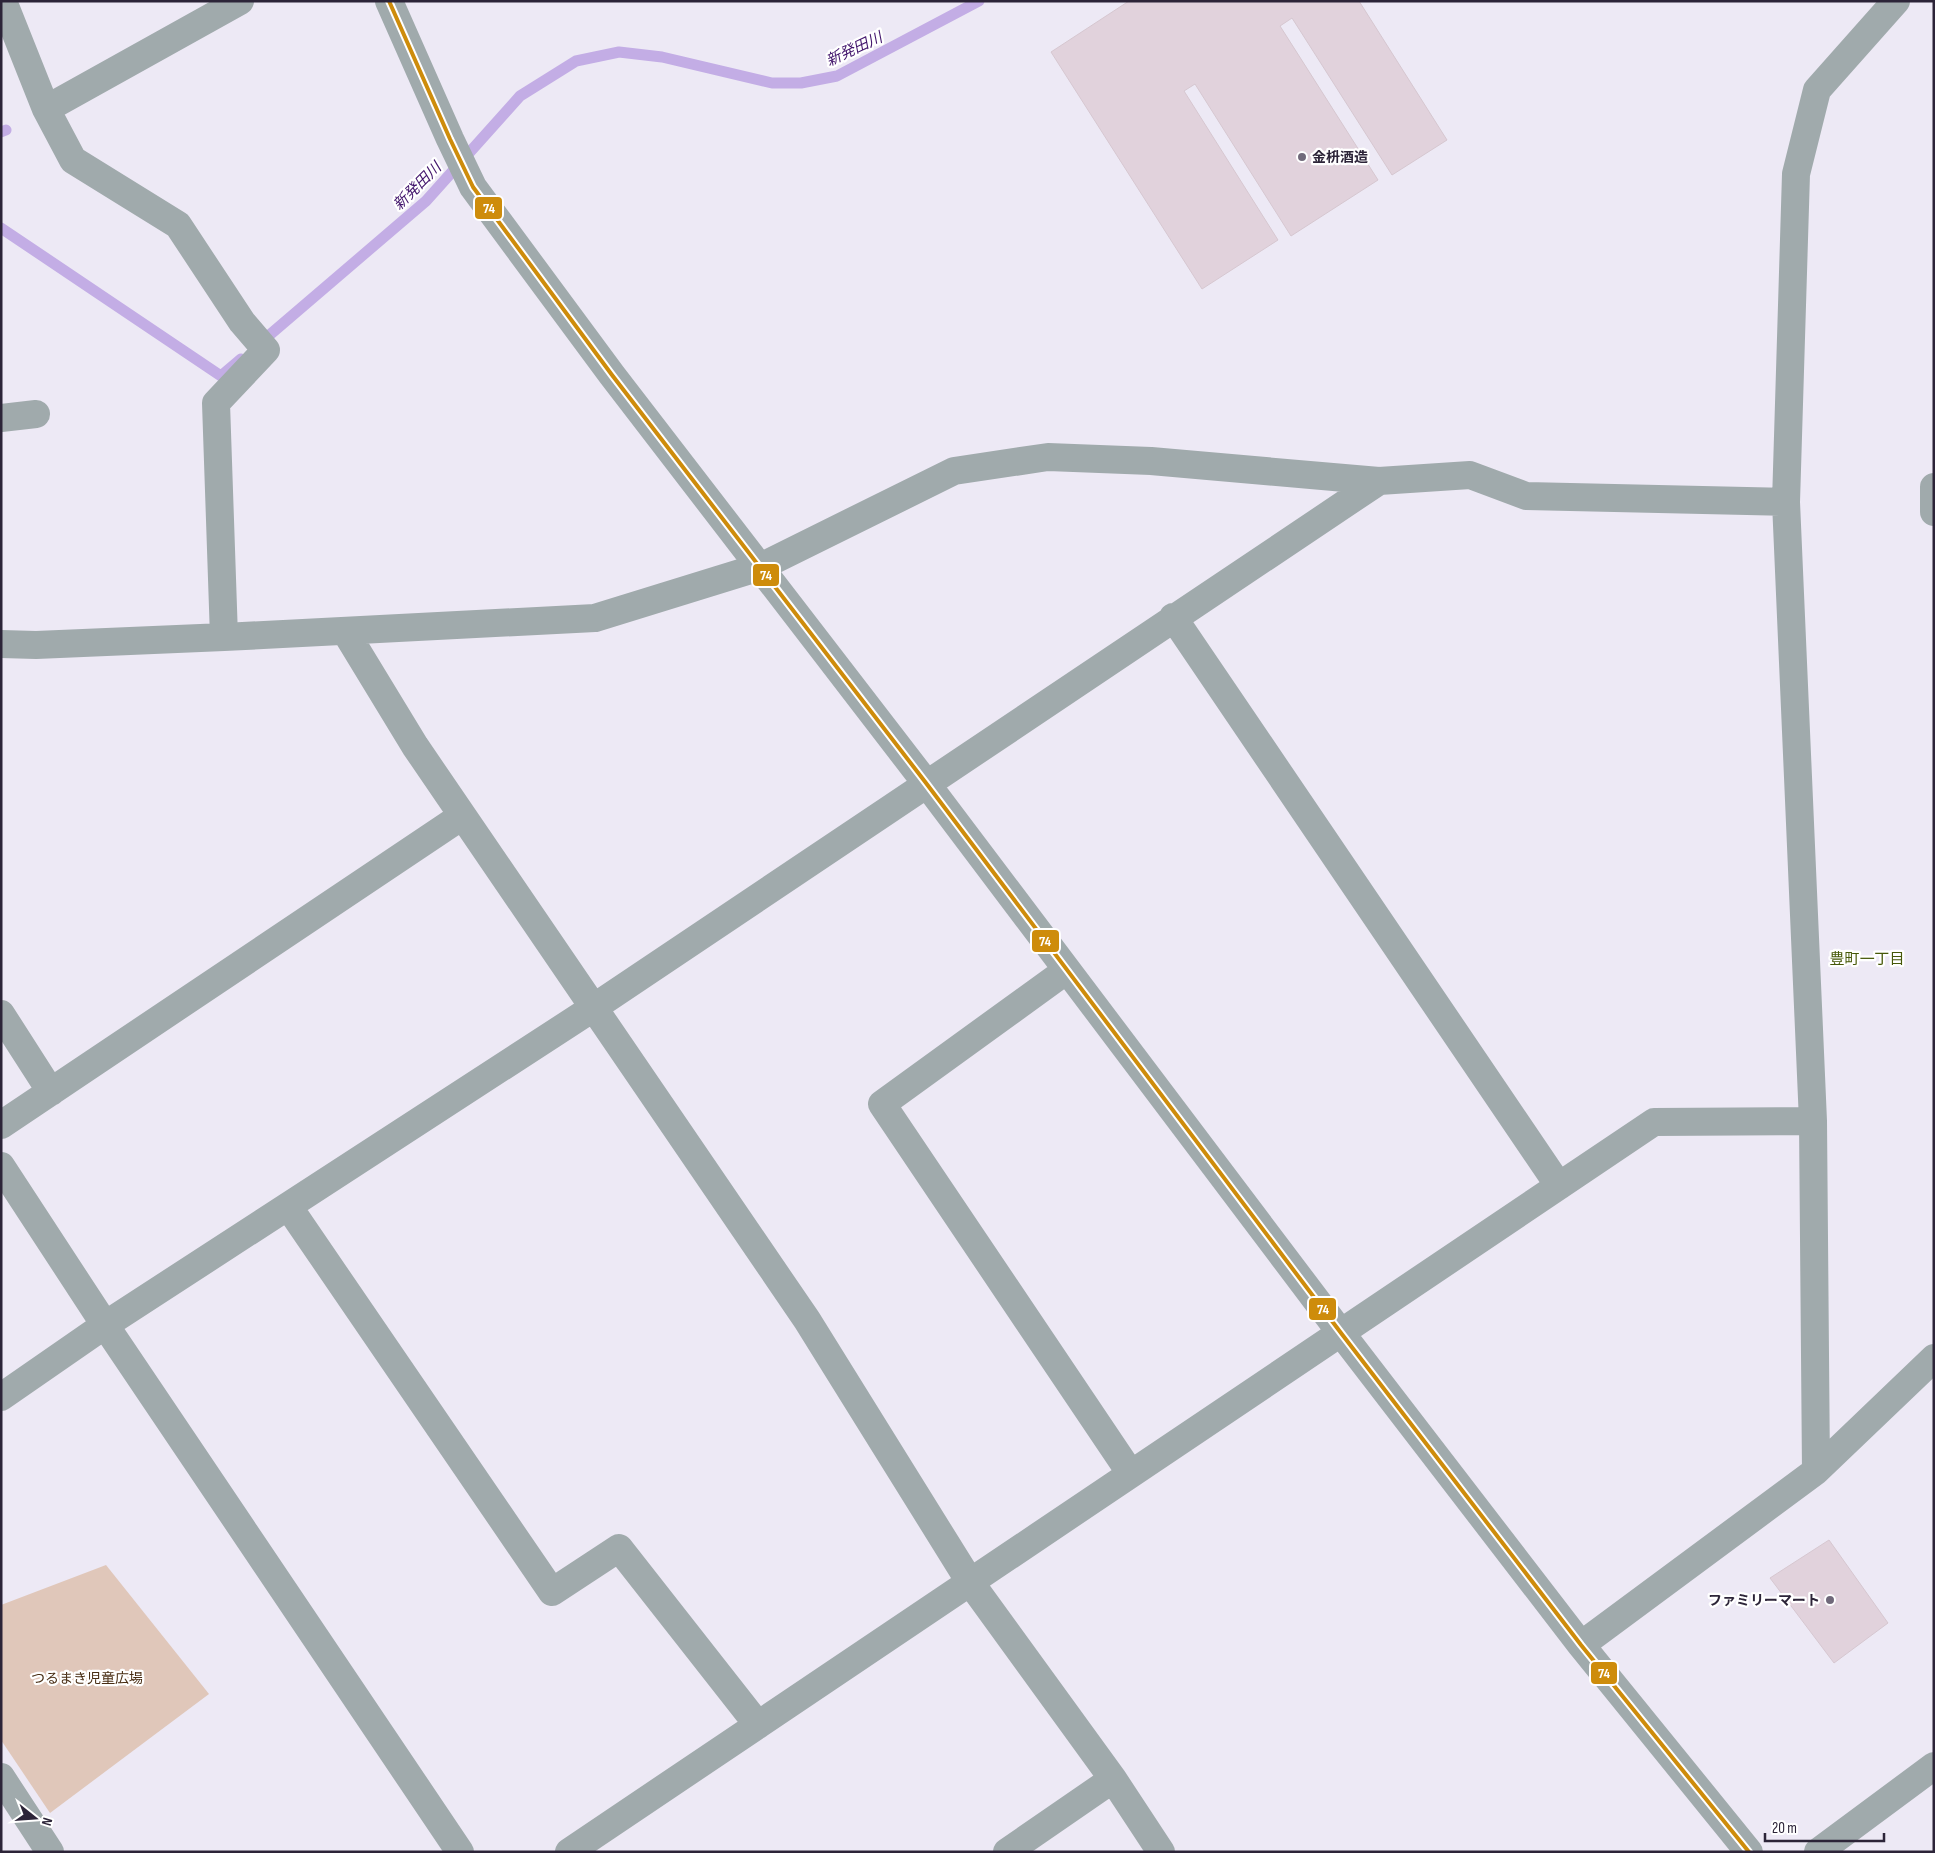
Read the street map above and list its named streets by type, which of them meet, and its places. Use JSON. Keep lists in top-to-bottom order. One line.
{"districts":["豊町一丁目"],"water":["新発田川"],"parks":["つるまき児童広場"],"places":["金枡酒造","ファミリーマート"],"lines":["transit line 74"],"scale_bar":"20 m","north":"right"}
